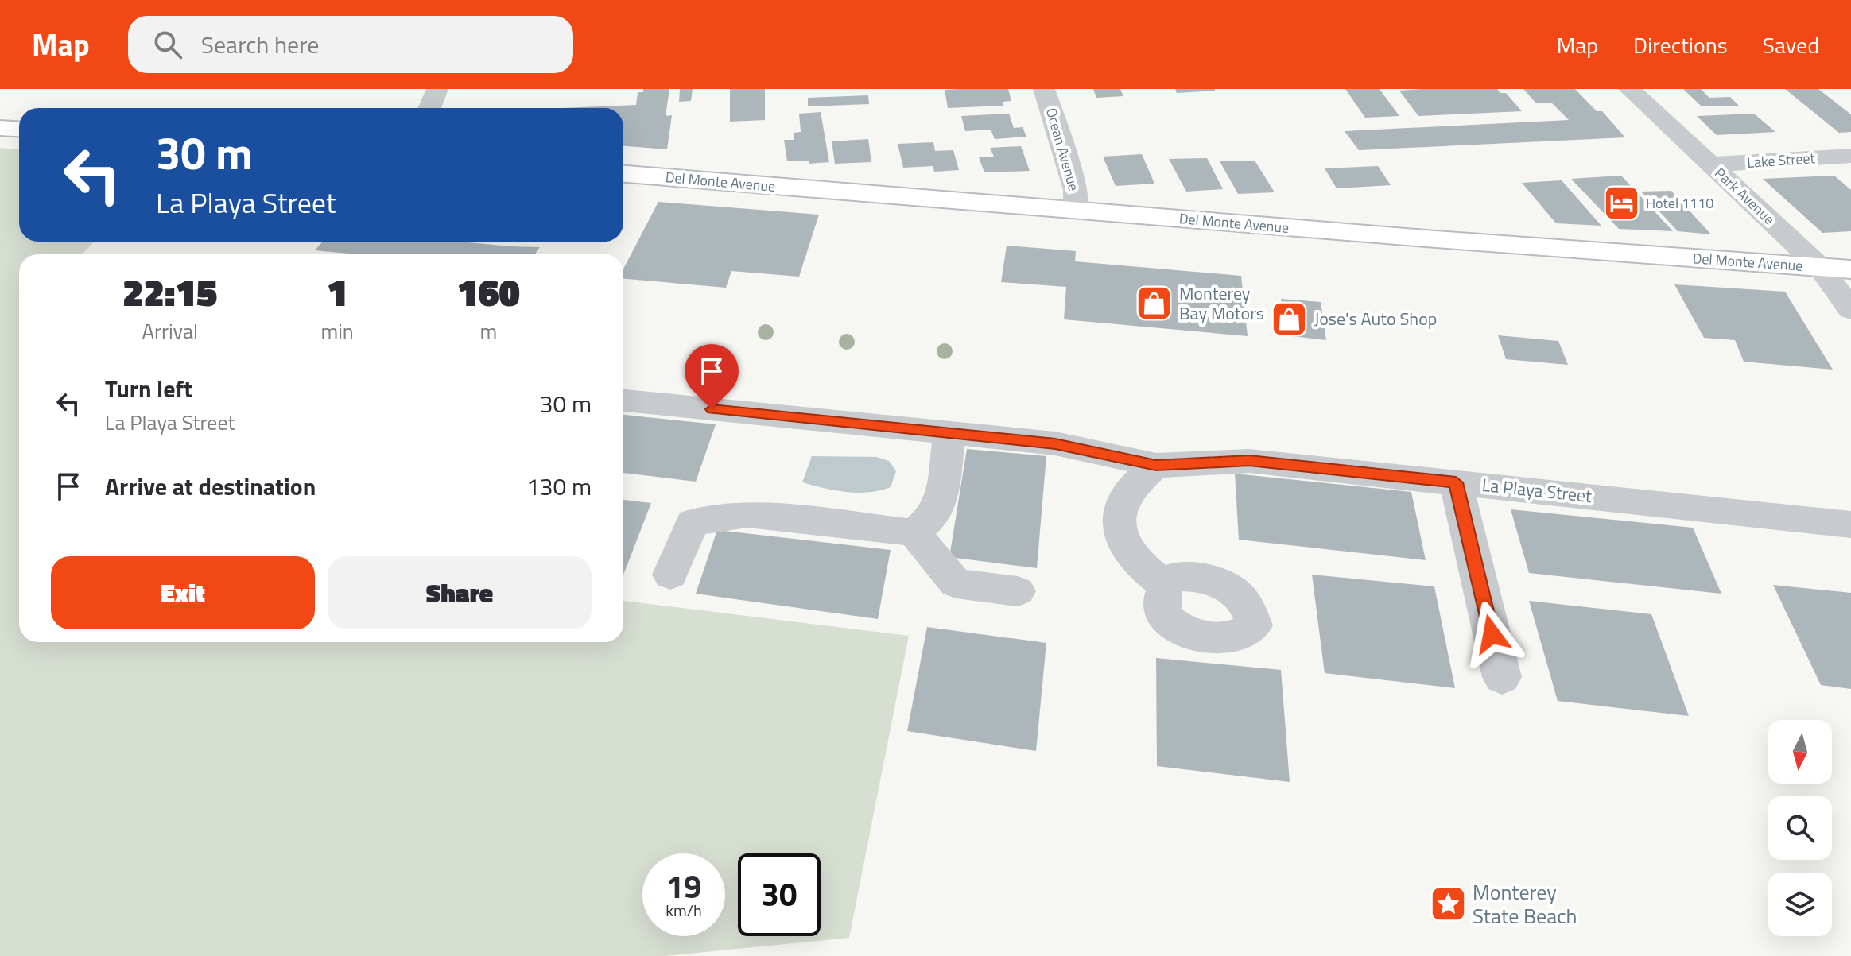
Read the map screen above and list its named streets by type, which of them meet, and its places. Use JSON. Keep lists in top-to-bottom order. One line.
{"streets":{"main road":["Del Monte Avenue"],"street":["Ocean Avenue","Lake Street","Park Avenue","La Playa Street"]},"crossings":[["Ocean Avenue","Del Monte Avenue"],["Lake Street","Park Avenue"],["Del Monte Avenue","Park Avenue"]],"places":{"hotel":["Hotel 1110"],"shop":["Monterey Bay Motors","Jose's Auto Shop"],"place":["Monterey State Beach"]},"north":"bottom","page":{"header":"Map","search":"Search here","nav":["Map","Directions","Saved"],"turn":["30 m","La Playa Street"],"eta":["22:15","Arrival","1","min","160","m"],"list":[{"name":"Turn left","note":"La Playa Street","value":"30 m"},{"name":"Arrive at destination","value":"130 m"}],"buttons":["Exit","Share"],"speed":"19 km/h","limit":"30"}}
